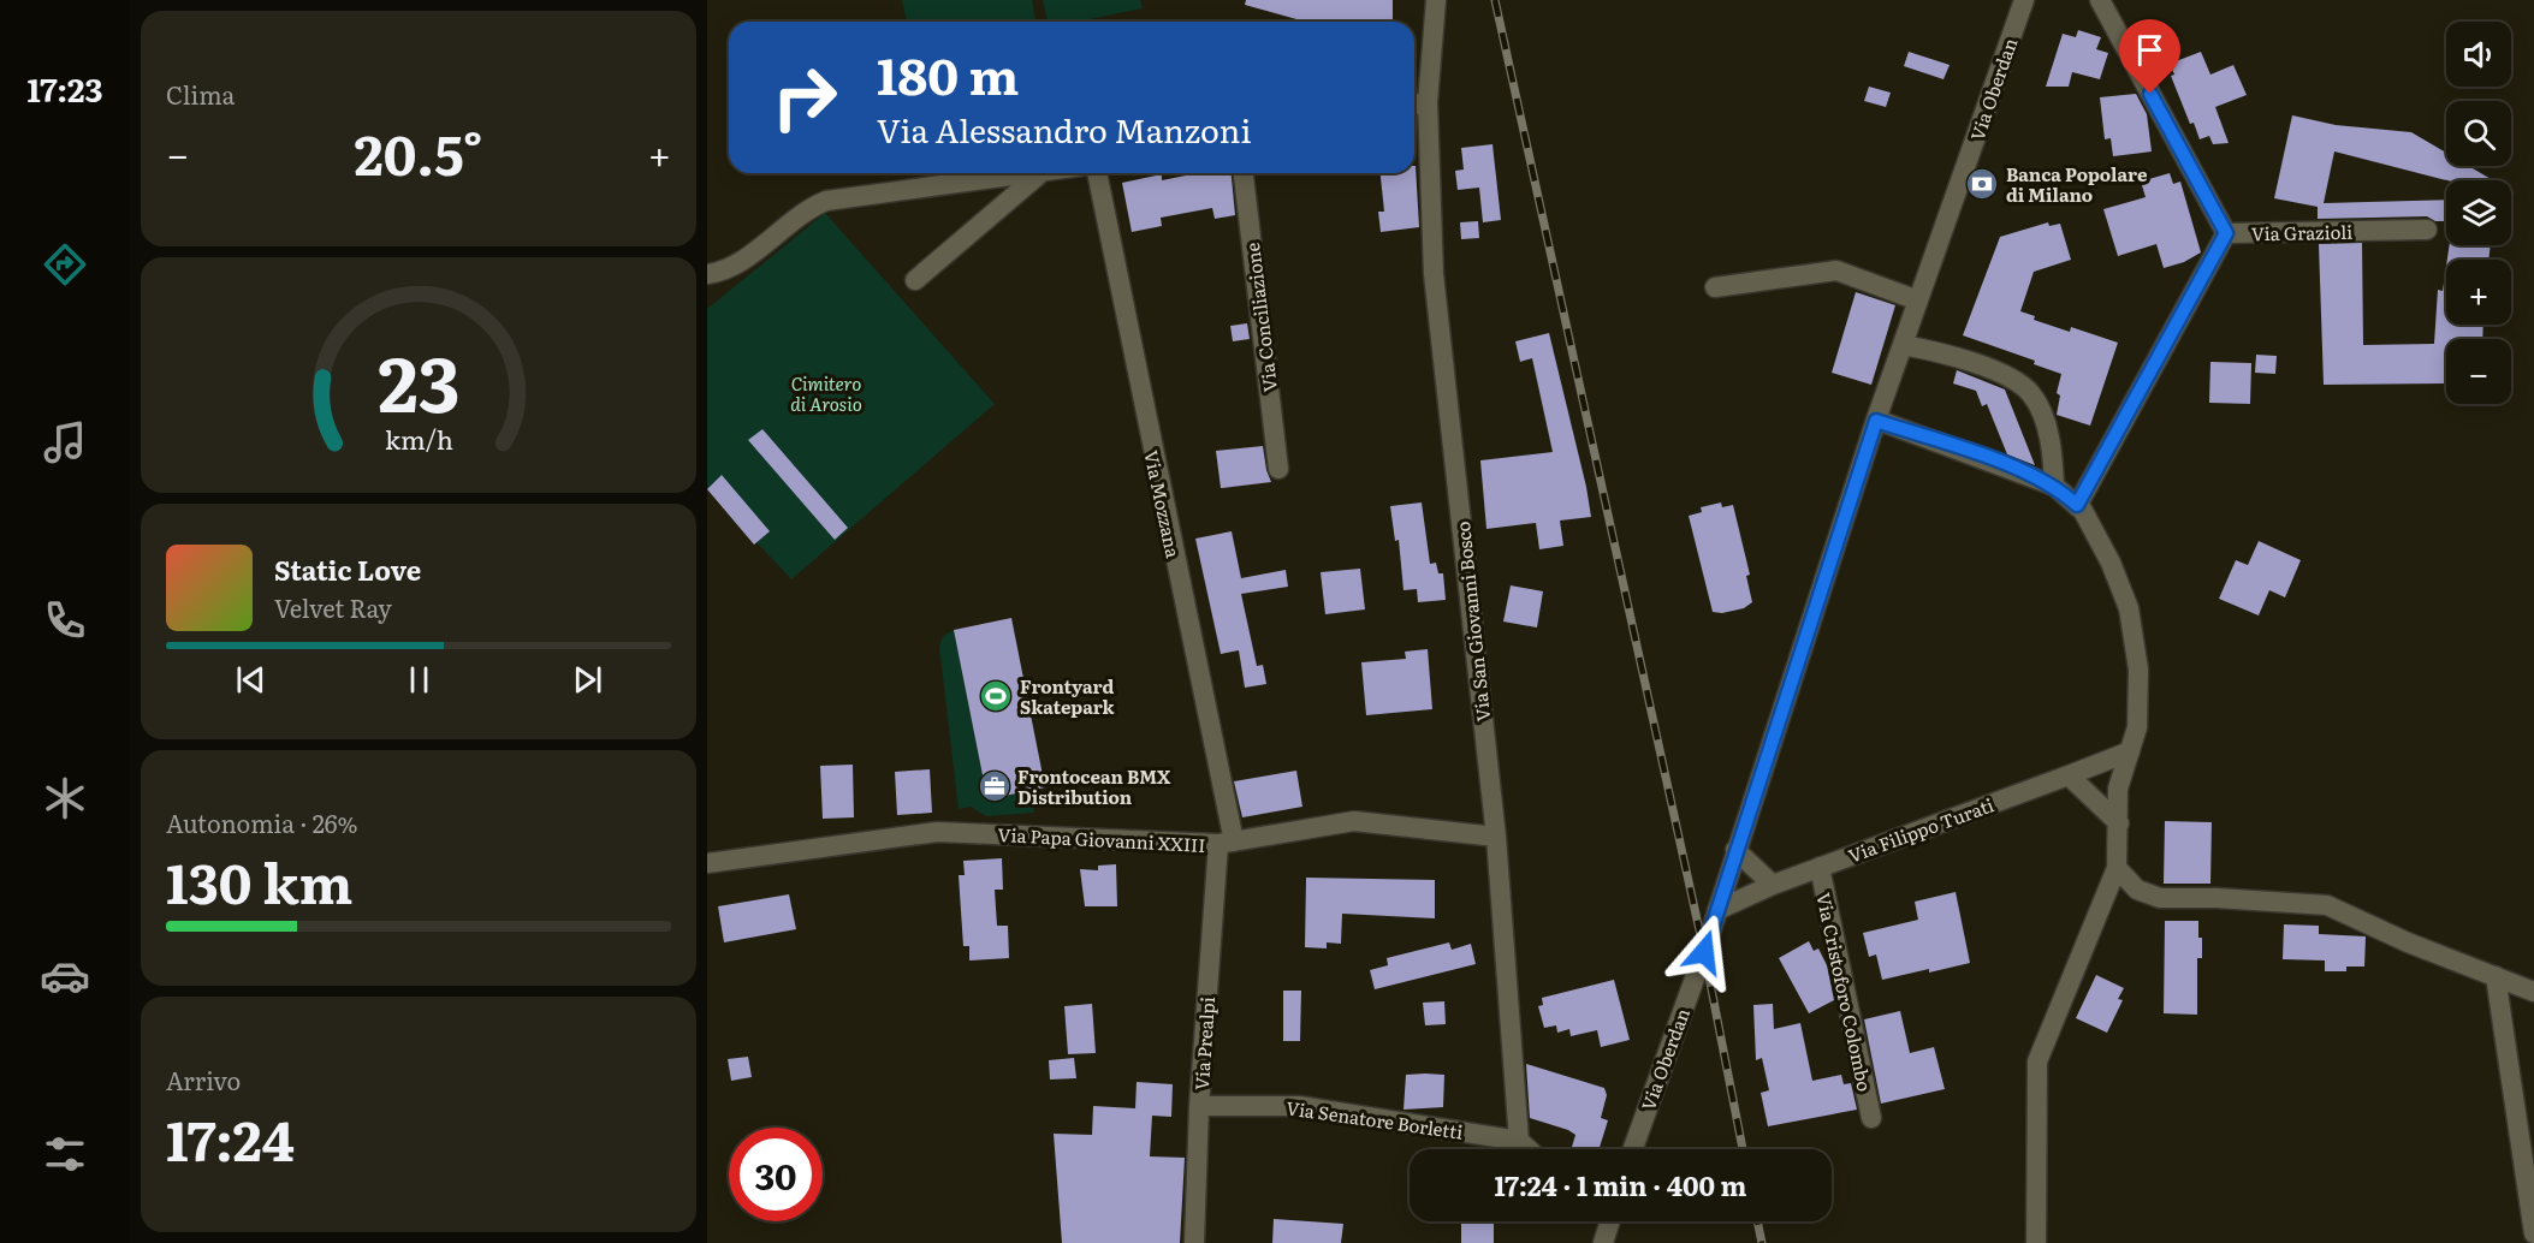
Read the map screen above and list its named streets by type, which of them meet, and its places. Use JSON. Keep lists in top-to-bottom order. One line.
{"streets":{"street":["Via Oberdan","Via Grazioli","Via Conciliazione","Via Mozzana","Via San Giovanni Bosco","Via Filippo Turati","Via Papa Giovanni XXIII","Via Cristoforo Colombo","Via Prealpi","Via Senatore Borletti"]},"crossings":[["Via Oberdan","Via Filippo Turati"],["Via Mozzana","Via Papa Giovanni XXIII"],["Via Mozzana","Via Prealpi"],["Via San Giovanni Bosco","Via Papa Giovanni XXIII"],["Via San Giovanni Bosco","Via Senatore Borletti"],["Via Filippo Turati","Via Cristoforo Colombo"],["Via Papa Giovanni XXIII","Via Prealpi"],["Via Prealpi","Via Senatore Borletti"]],"parks":["Cimitero di Arosio"],"places":{"bank":["Banca Popolare di Milano"],"sports":["Frontyard Skatepark"],"office":["Frontocean BMX Distribution"]},"page":{"tabs":"17:23","tile":["Clima",["Autonomia · 26%","130 km"],["Arrivo","17:24"]],"map_buttons":["+","−"],"turn":["180 m","Via Alessandro Manzoni"],"heat":["−","20.5°","+"],"song":["Static Love","Velvet Ray"],"limit":"30","trip":"17:24 · 1 min · 400 m","gauge":["23","km/h"]}}
